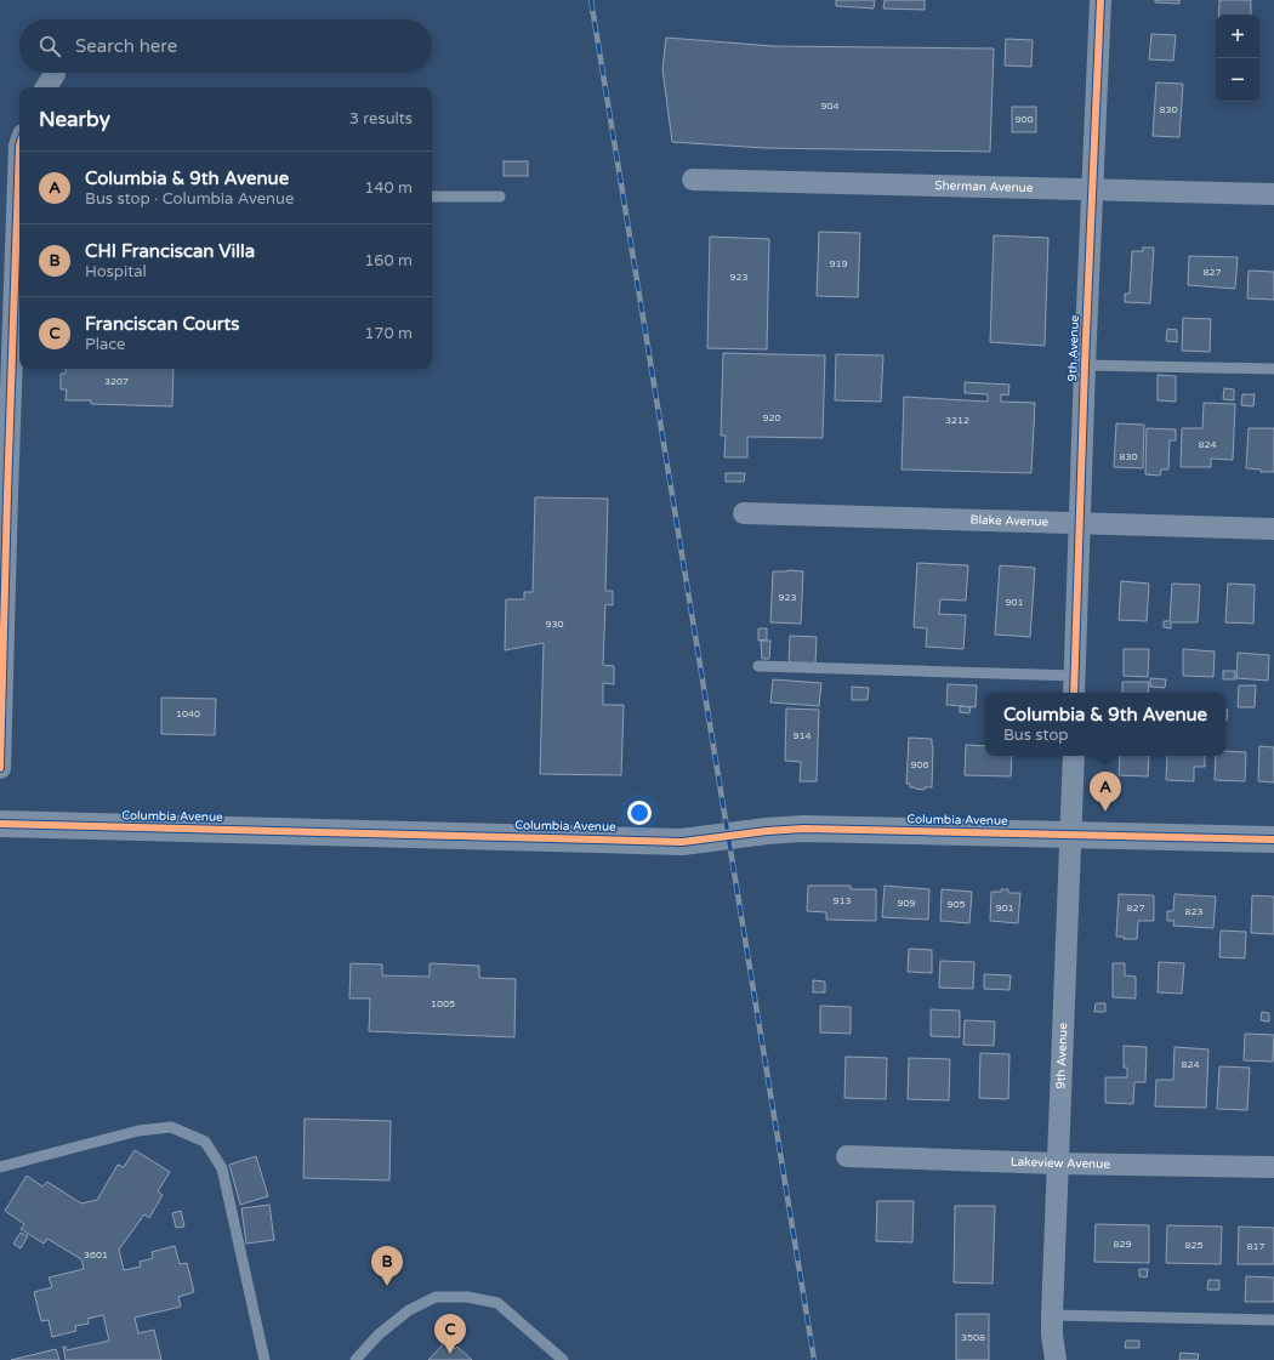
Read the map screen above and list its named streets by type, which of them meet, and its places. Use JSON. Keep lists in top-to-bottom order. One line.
{"streets":{"street":["Sherman Avenue","9th Avenue","Blake Avenue","Columbia Avenue","Lakeview Avenue"]},"crossings":[["Sherman Avenue","9th Avenue"],["9th Avenue","Blake Avenue"],["9th Avenue","Columbia Avenue"],["9th Avenue","Lakeview Avenue"]],"house_numbers":["904","830","900","919","827","923","3207","920","3212","824","830","923","901","930","1040","914","906","913","909","905","901","827","823","1005","824","829","825","817","3601","3508"],"page":{"map_buttons":["+","−"],"search":"Search here","heading":["Nearby","3 results"],"list":[{"mark":"A","name":"Columbia & 9th Avenue","note":"Bus stop · Columbia Avenue","value":"140 m"},{"mark":"B","name":"CHI Franciscan Villa","note":"Hospital","value":"160 m"},{"mark":"C","name":"Franciscan Courts","note":"Place","value":"170 m"}],"popup":["Columbia & 9th Avenue","Bus stop"],"pins":["A","B","C"]}}
